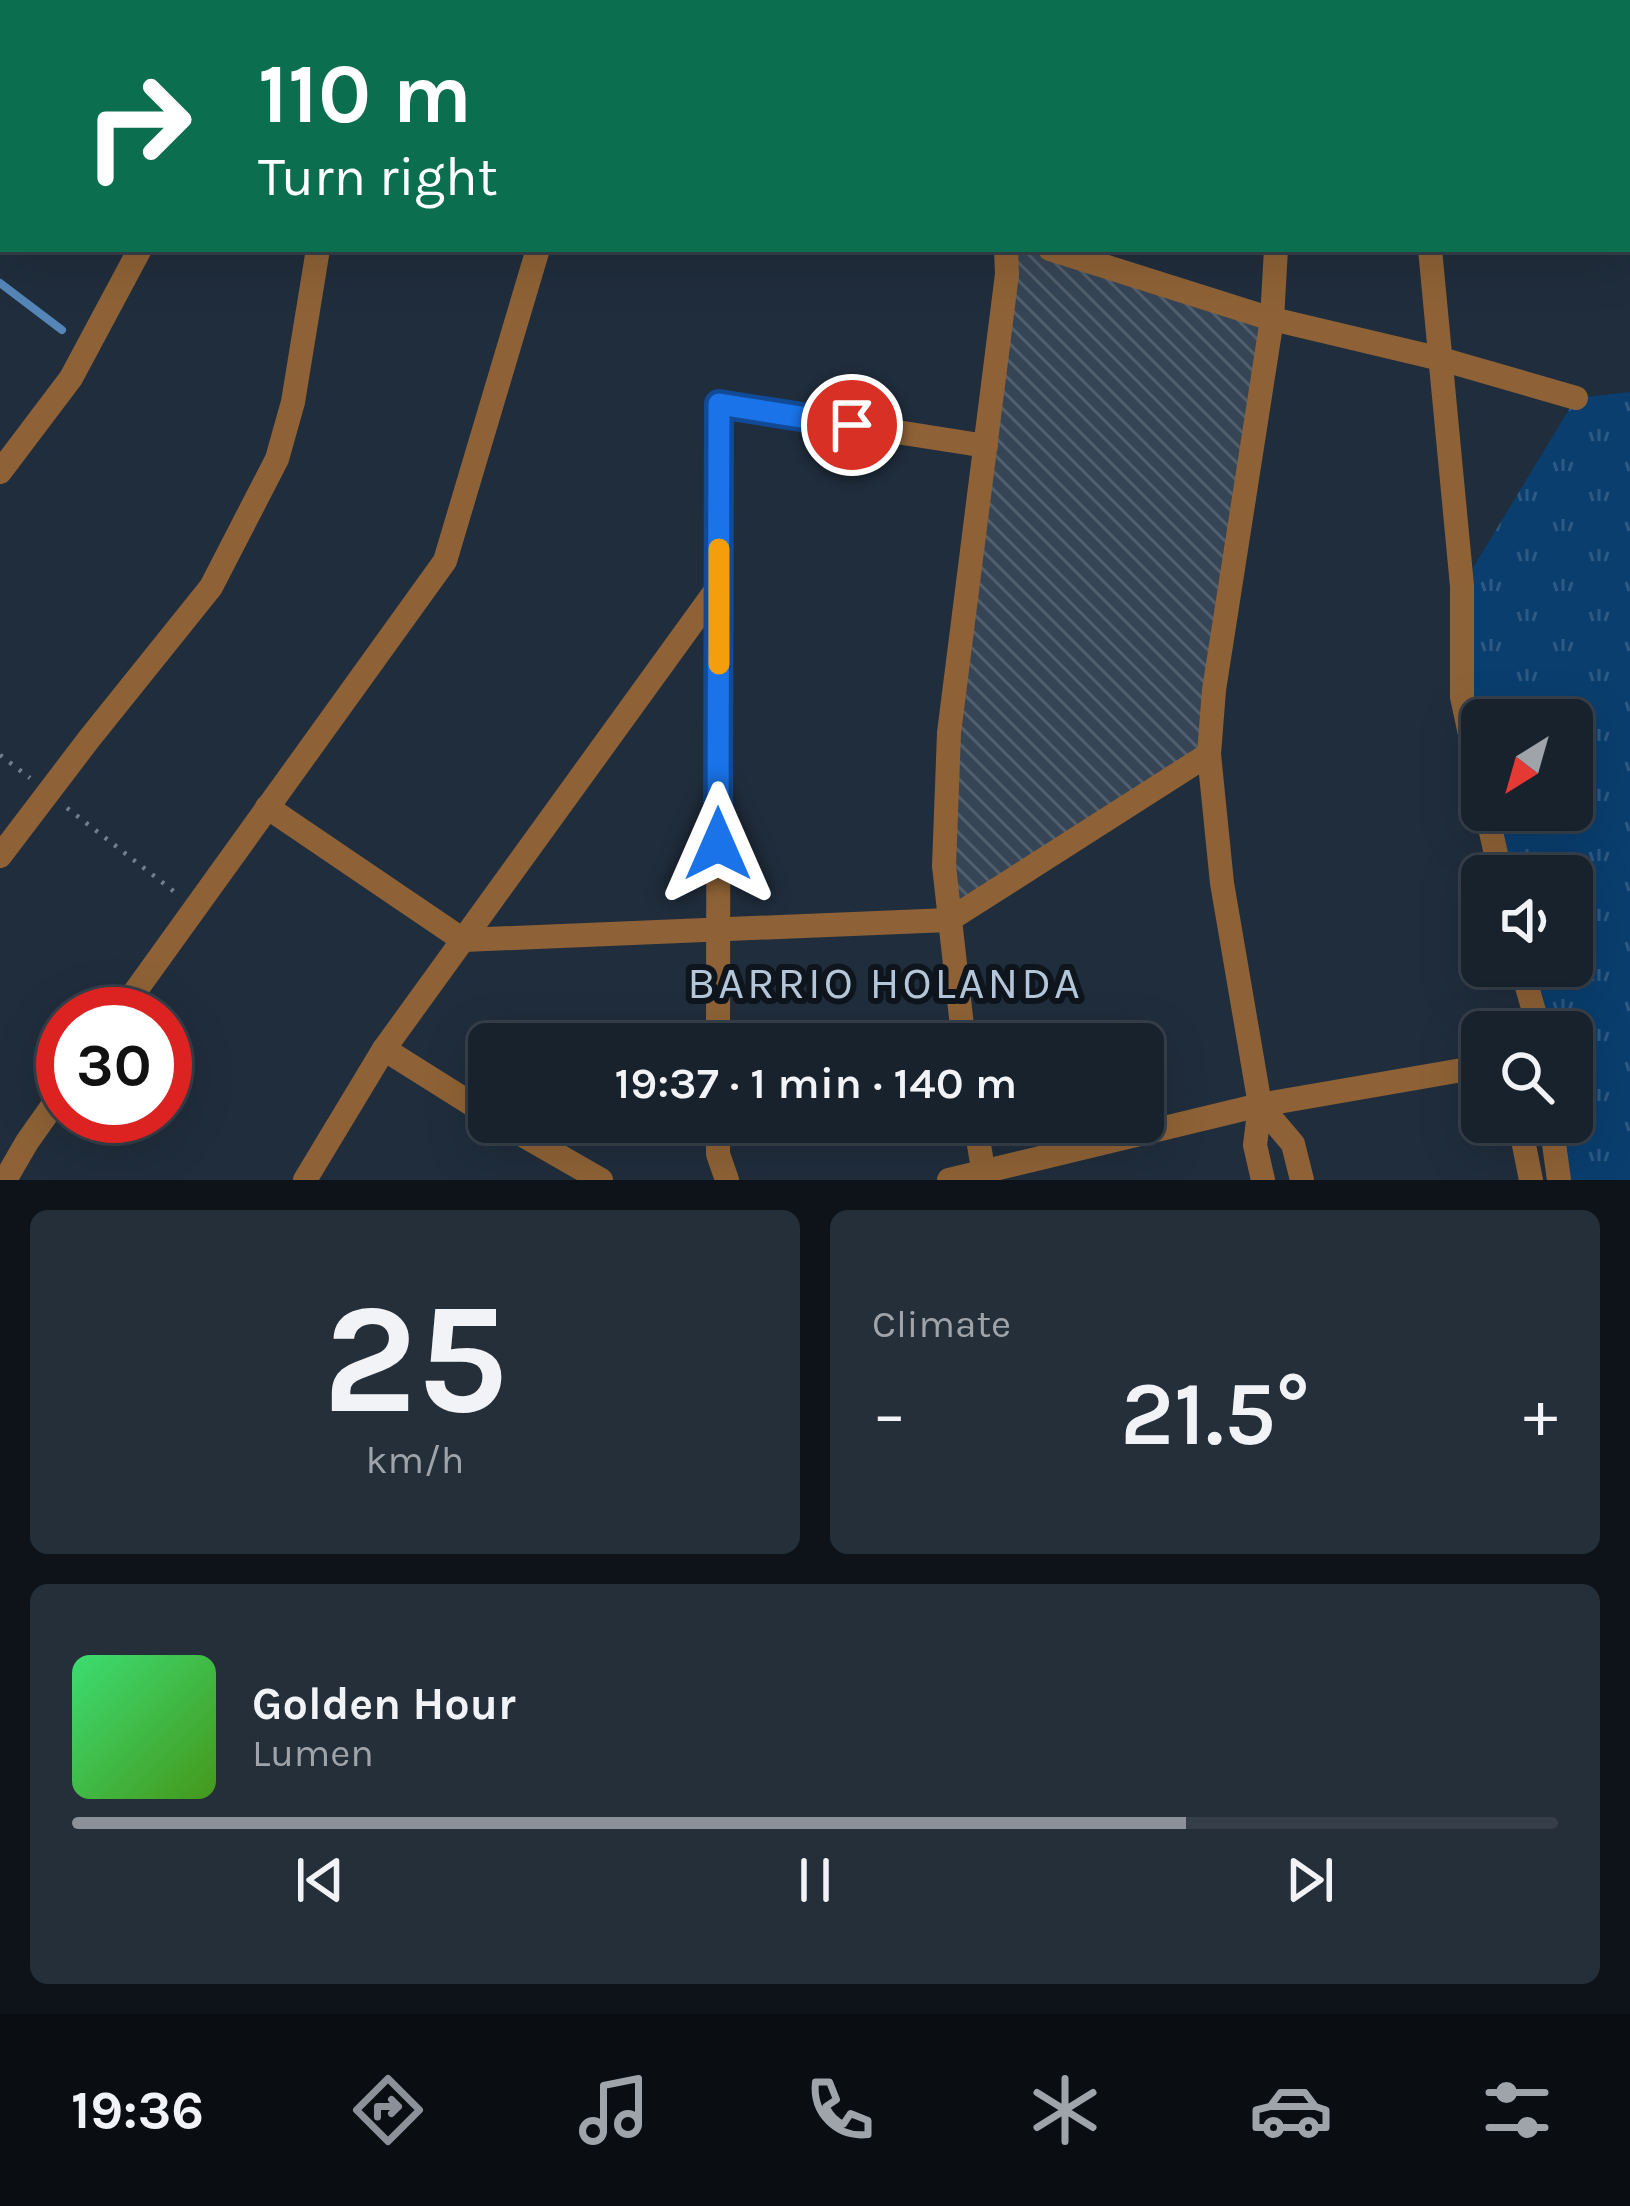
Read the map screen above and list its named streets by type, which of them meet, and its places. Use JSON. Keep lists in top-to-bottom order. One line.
{"districts":["BARRIO HOLANDA"],"north":"bottom left","page":{"turn":["110 m","Turn right"],"limit":"30","trip":"19:37 · 1 min · 140 m","tile":[["25","km/h"],"Climate"],"heat":["−","21.5°","+"],"song":["Golden Hour","Lumen"],"tabs":"19:36"}}
